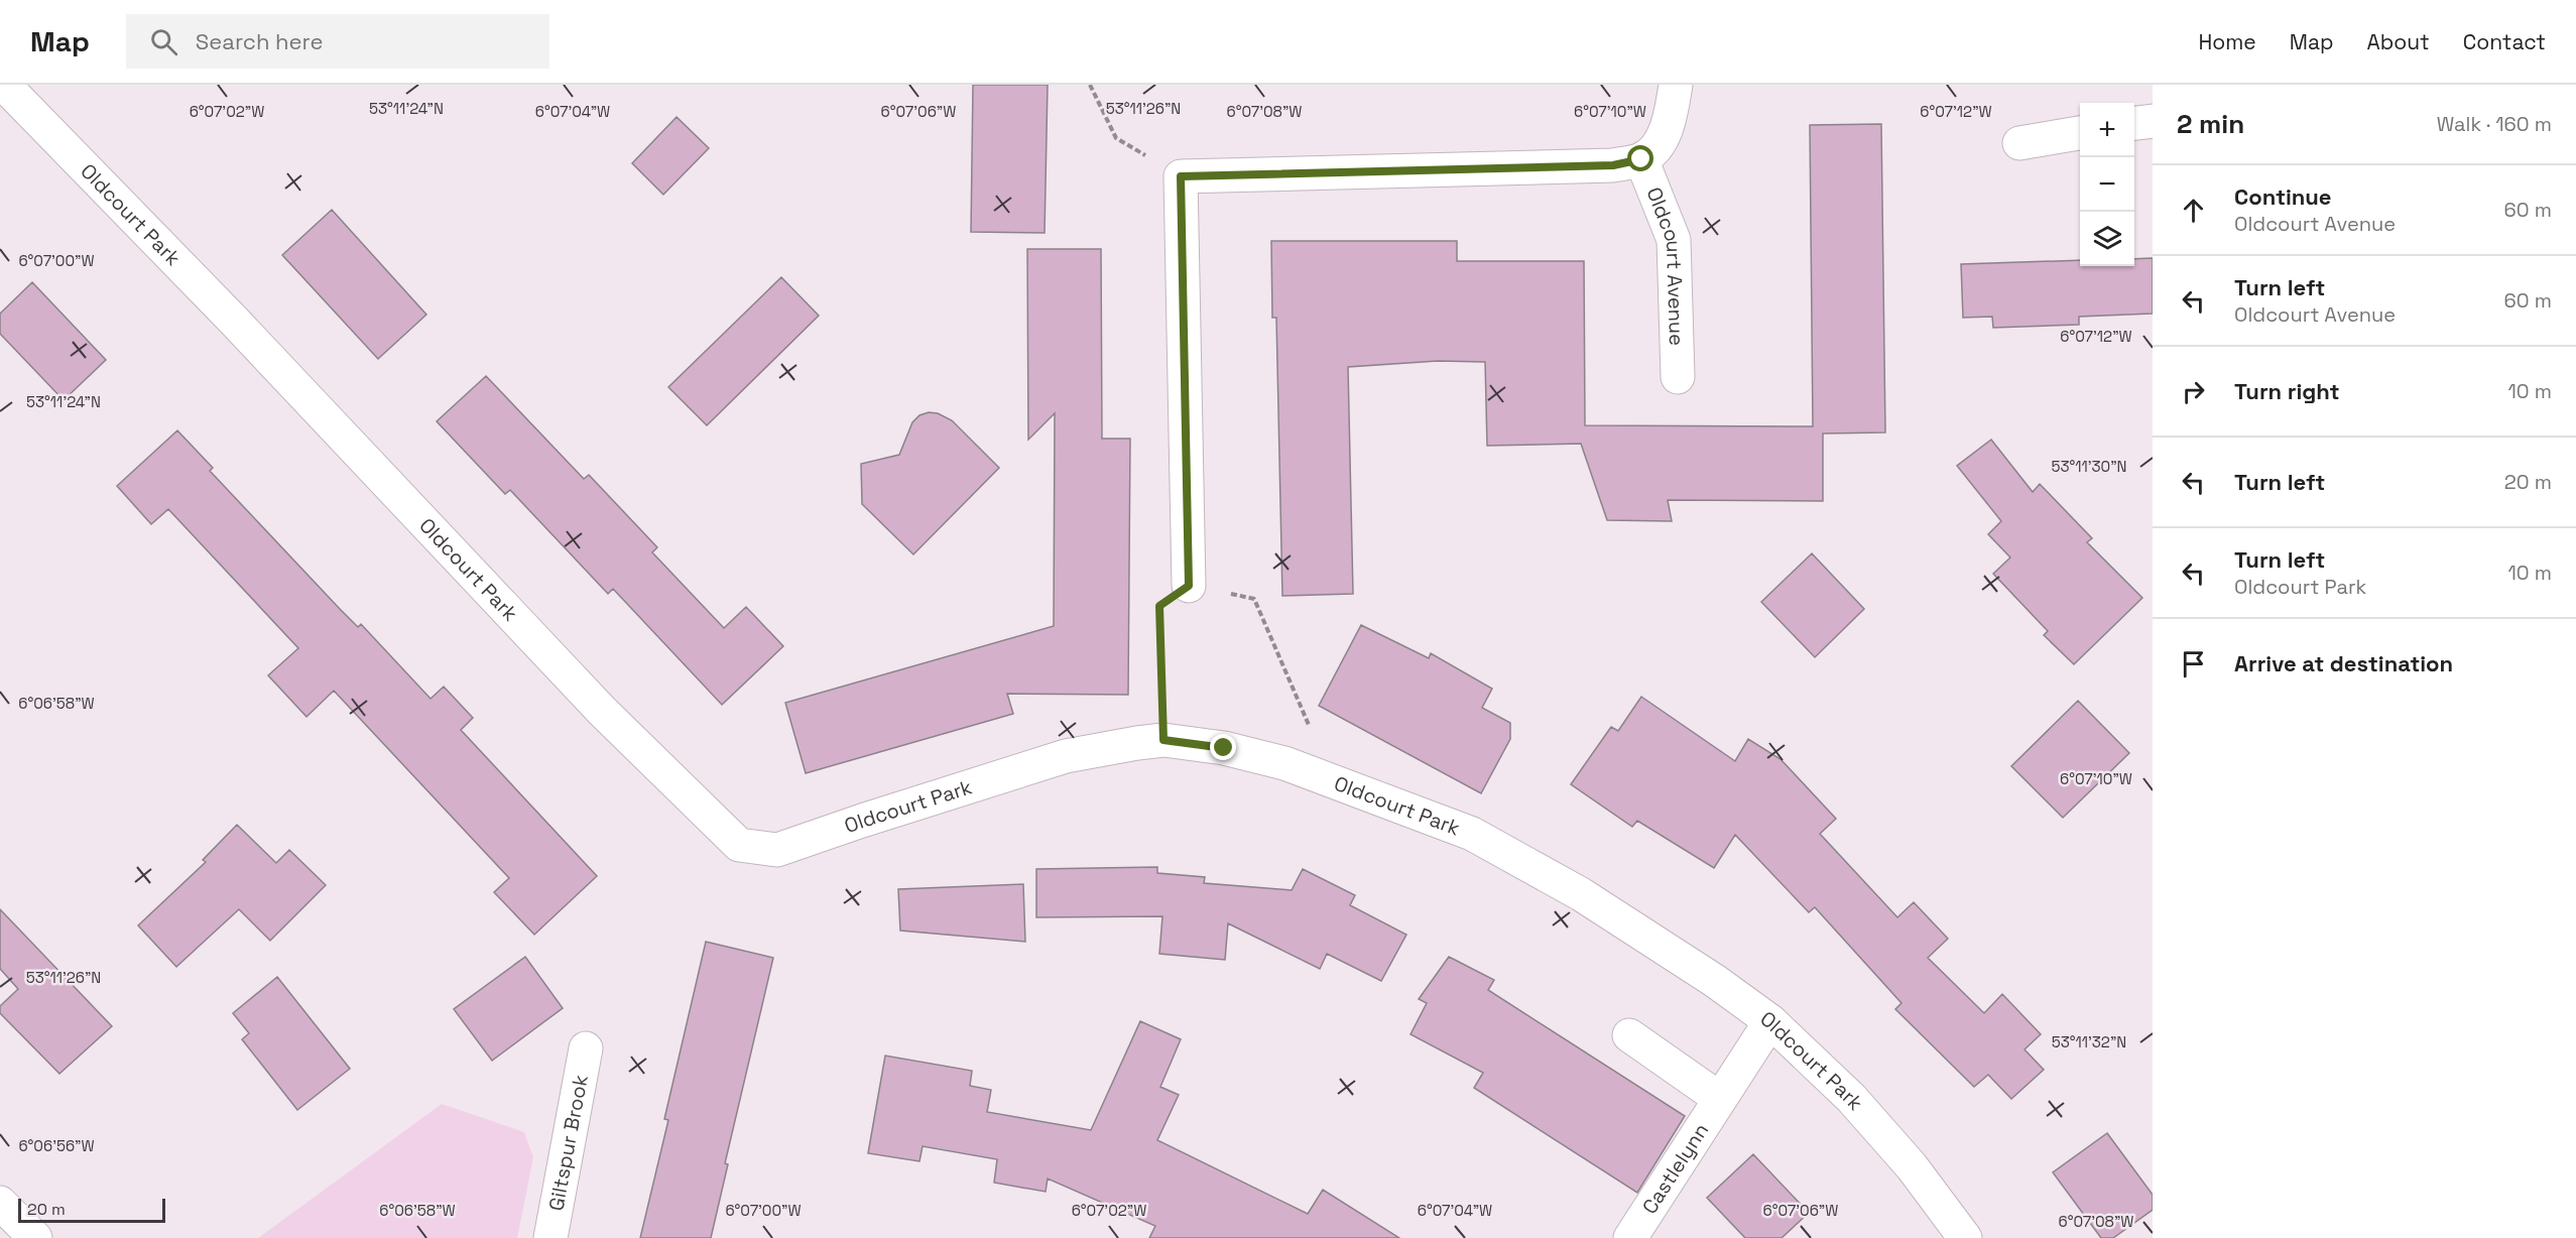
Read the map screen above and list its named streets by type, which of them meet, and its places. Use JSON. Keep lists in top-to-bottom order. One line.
{"streets":{"street":["Oldcourt Park","Oldcourt Avenue","Giltspur Brook","Castlelynn"]},"crossings":[["Oldcourt Park","Castlelynn"]],"scale_bar":"20 m","page":{"header":"Map","search":"Search here","nav":["Home","Map","About","Contact"],"heading":["2 min","Walk · 160 m"],"map_buttons":["+","−"],"list":[["Continue","Oldcourt Avenue","60 m"],["Turn left","Oldcourt Avenue","60 m"],["Turn right","10 m"],["Turn left","20 m"],["Turn left","Oldcourt Park","10 m"],"Arrive at destination"],"scale":"20 m"},"coordinates":["53°11'24\"N","53°11'26\"N","6°07'12\"W","6°07'02\"W","6°07'08\"W","6°07'10\"W","6°07'04\"W","6°07'06\"W","6°07'00\"W","53°11'30\"N","6°06'58\"W","53°11'32\"N","6°06'56\"W"]}
